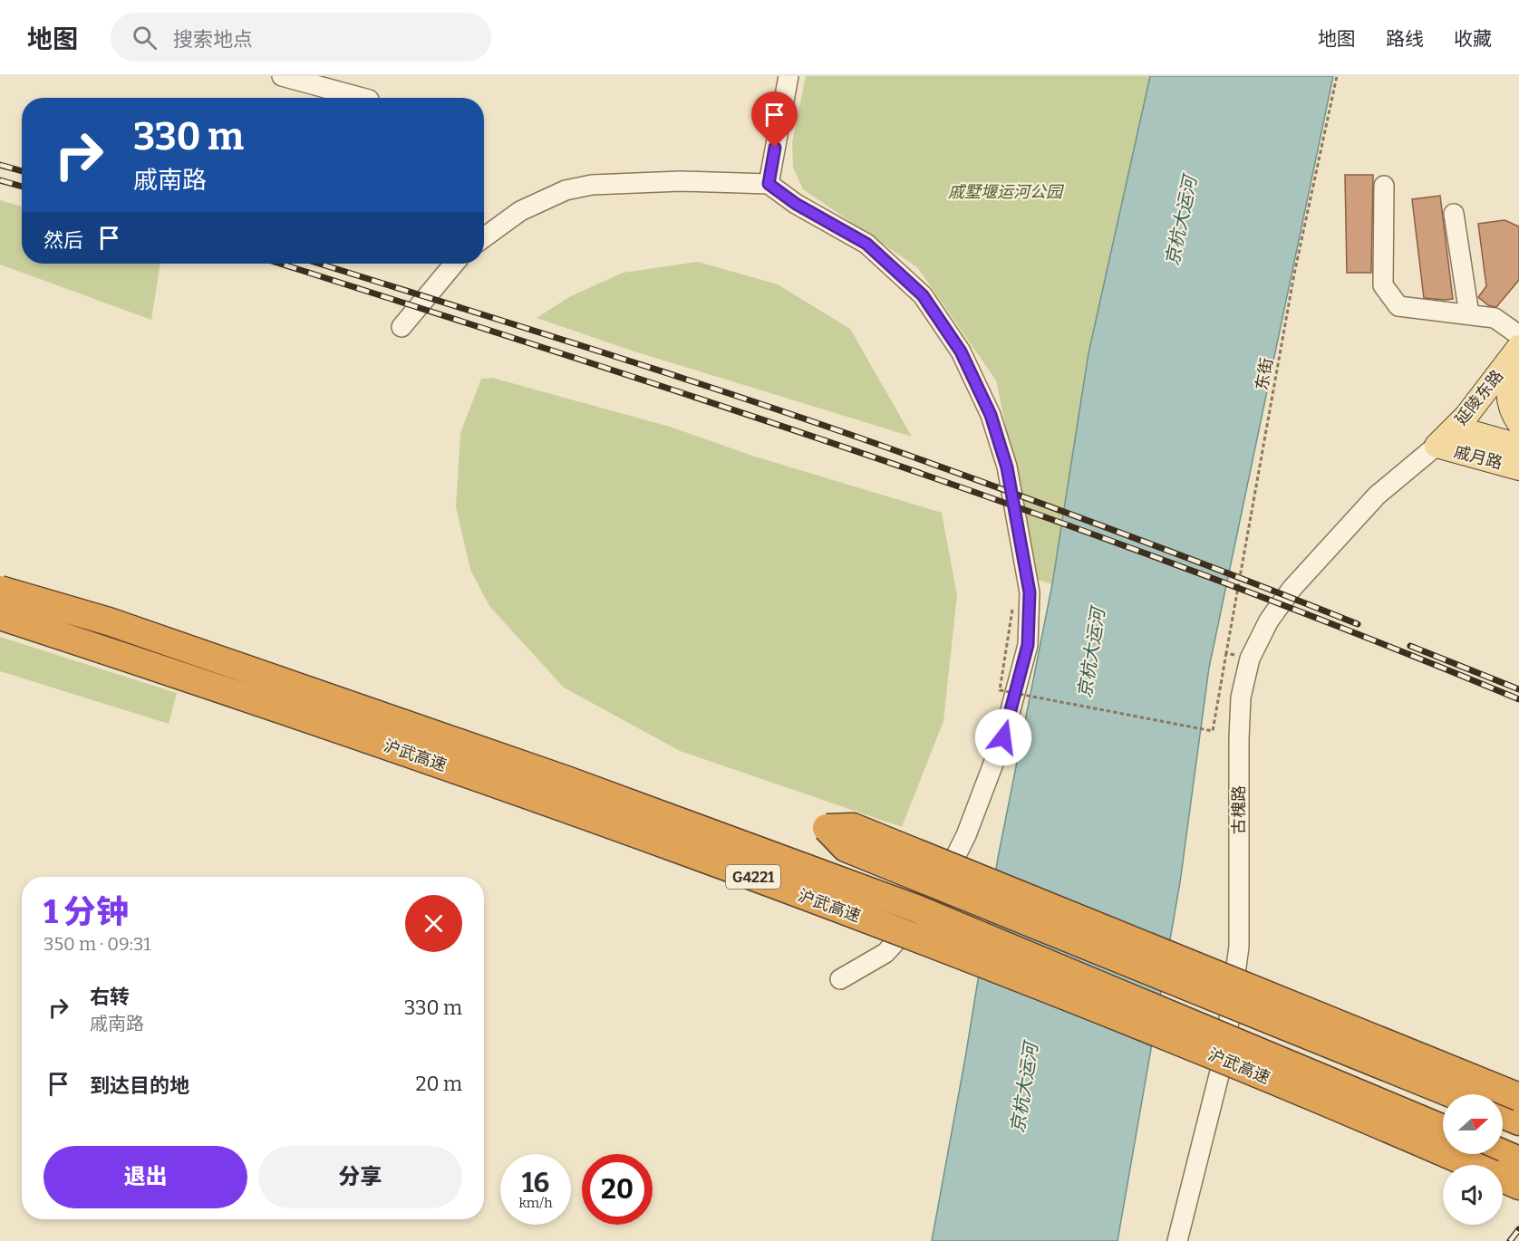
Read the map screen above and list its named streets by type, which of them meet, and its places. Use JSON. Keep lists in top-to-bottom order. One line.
{"streets":{"highway":["沪武高速","G4221"],"main road":["延陵东路","戚月路"],"street":["古槐路"],"path":["东街"]},"crossings":[["延陵东路","戚月路"],["延陵东路","古槐路"],["戚月路","古槐路"]],"water":["京杭大运河"],"parks":["戚墅堰运河公园"],"north":"right","page":{"header":"地图","search":"搜索地点","nav":["地图","路线","收藏"],"turn":["330 m","戚南路"],"then":"然后","heading":["1 分钟","350 m · 09:31"],"list":[{"name":"右转","note":"戚南路","value":"330 m"},{"name":"到达目的地","value":"20 m"}],"buttons":["退出","分享"],"speed":"16 km/h","limit":"20"}}
